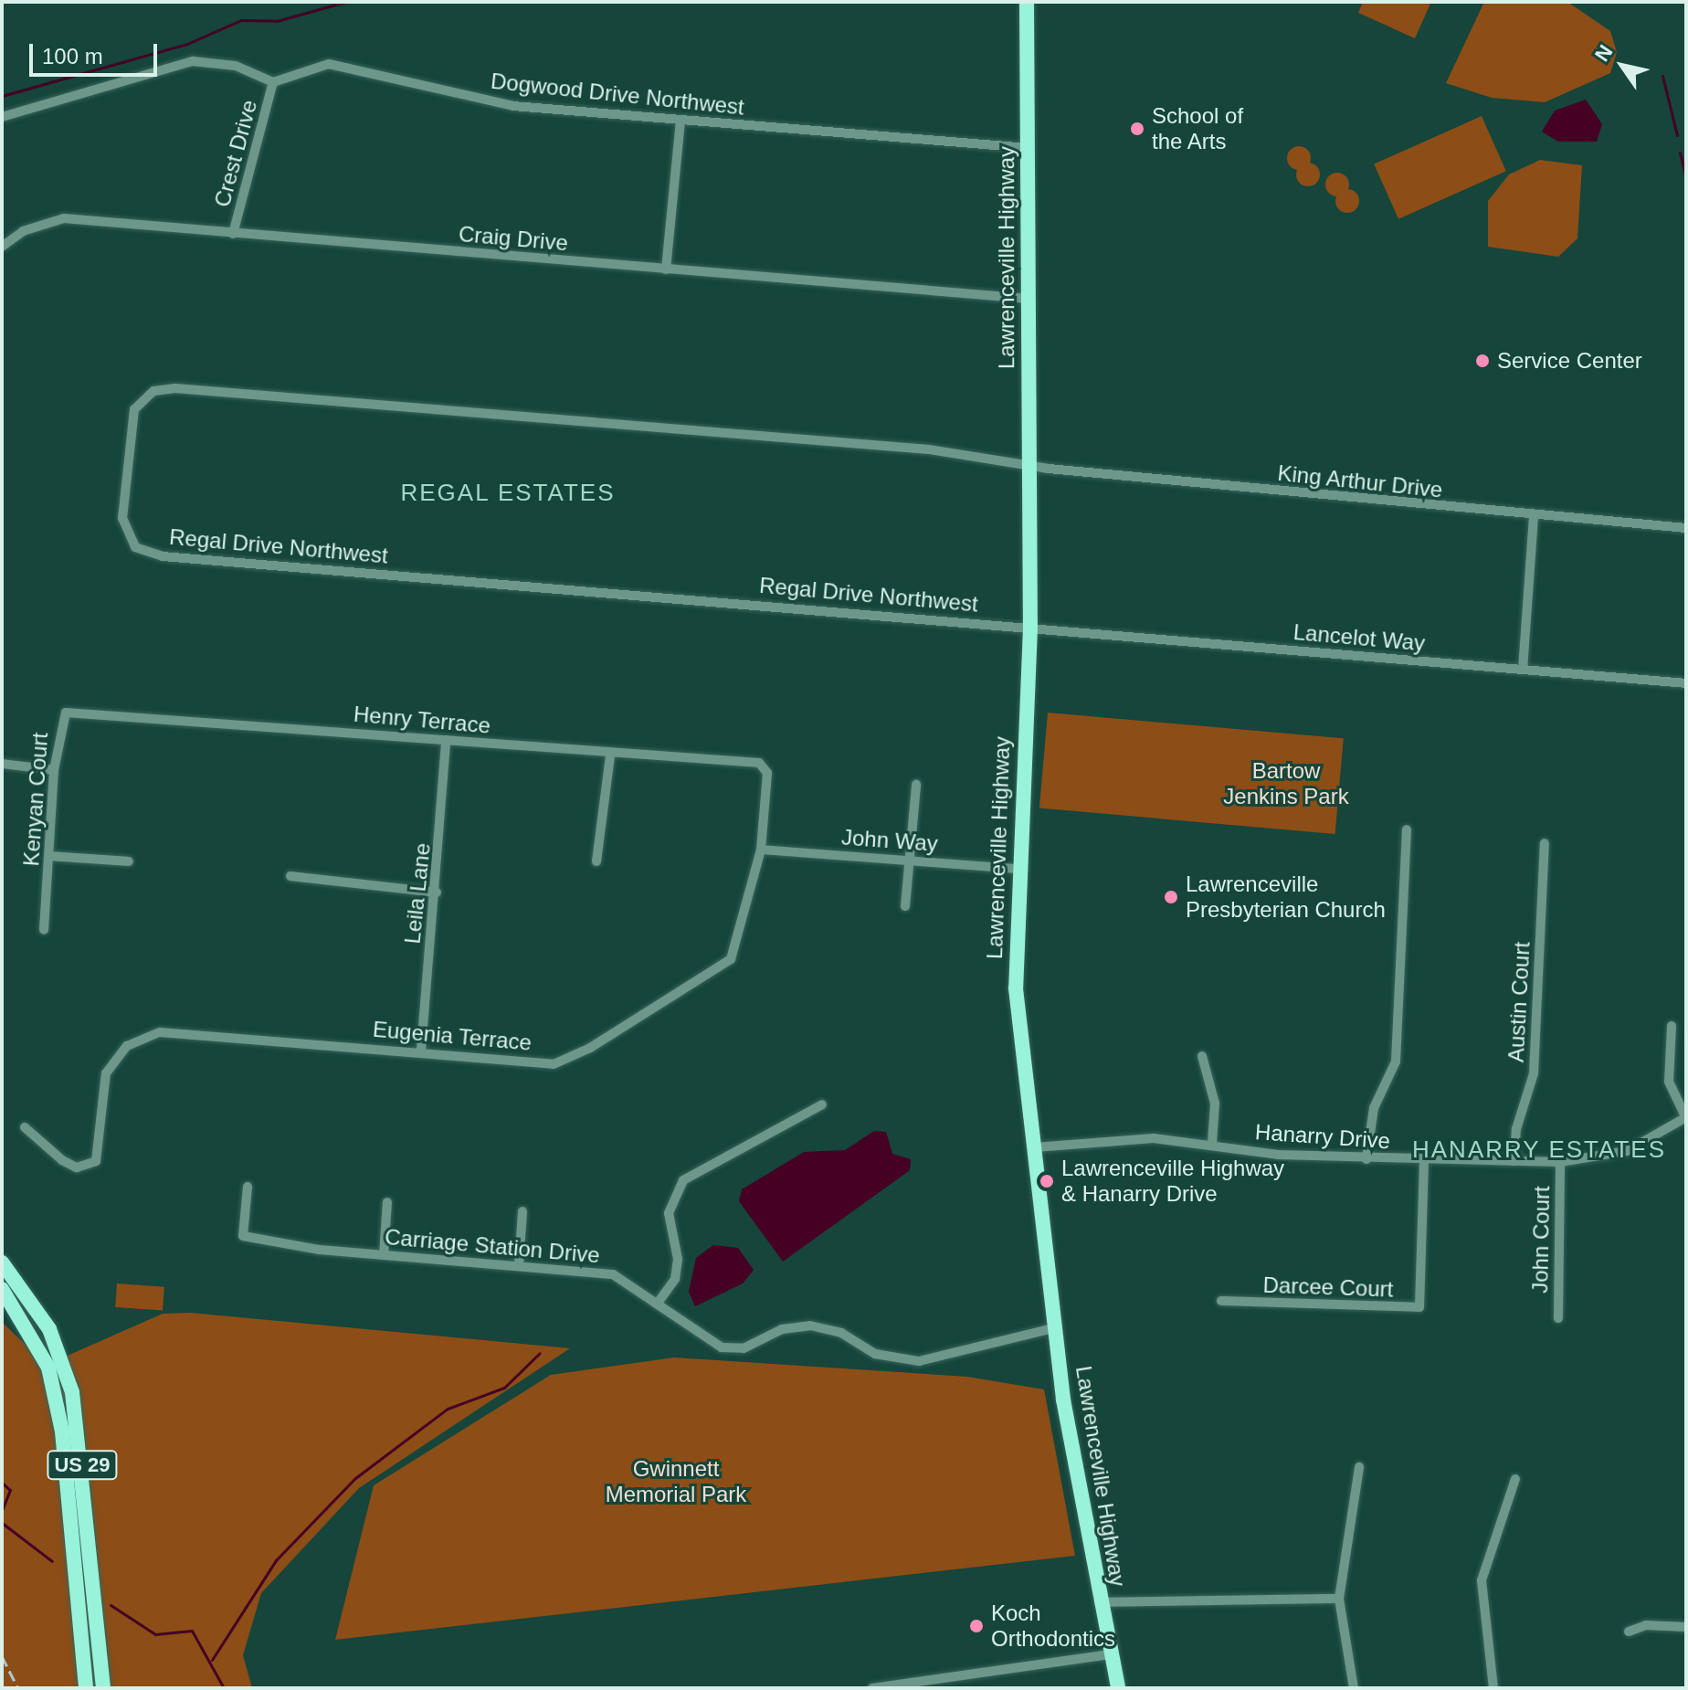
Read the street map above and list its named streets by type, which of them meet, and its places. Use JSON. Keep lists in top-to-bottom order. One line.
{"streets":{"main road":["Lawrenceville Highway","US 29"],"street":["Dogwood Drive Northwest","Crest Drive","Craig Drive","King Arthur Drive","Regal Drive Northwest","Lancelot Way","Henry Terrace","Kenyan Court","John Way","Leila Lane","Austin Court","Eugenia Terrace","Hanarry Drive","John Court","Carriage Station Drive","Darcee Court"]},"crossings":[["Dogwood Drive Northwest","Crest Drive"],["Dogwood Drive Northwest","Lawrenceville Highway"],["Crest Drive","Craig Drive"],["Craig Drive","Lawrenceville Highway"],["Lawrenceville Highway","King Arthur Drive"],["Lawrenceville Highway","Regal Drive Northwest"],["Lawrenceville Highway","Lancelot Way"],["Lawrenceville Highway","John Way"],["Lawrenceville Highway","Hanarry Drive"],["Lawrenceville Highway","Carriage Station Drive"],["King Arthur Drive","Regal Drive Northwest"],["Regal Drive Northwest","Lancelot Way"],["Henry Terrace","Kenyan Court"],["Henry Terrace","Leila Lane"],["Henry Terrace","Eugenia Terrace"],["John Way","Eugenia Terrace"],["Leila Lane","Eugenia Terrace"],["Austin Court","Hanarry Drive"],["Hanarry Drive","John Court"],["Hanarry Drive","Darcee Court"]],"districts":["REGAL ESTATES","HANARRY ESTATES"],"parks":["Bartow Jenkins Park","Gwinnett Memorial Park"],"places":["School of the Arts","Service Center","Lawrenceville Presbyterian Church","Lawrenceville Highway & Hanarry Drive","Koch Orthodontics"],"scale_bar":"100 m","north":"top left"}
